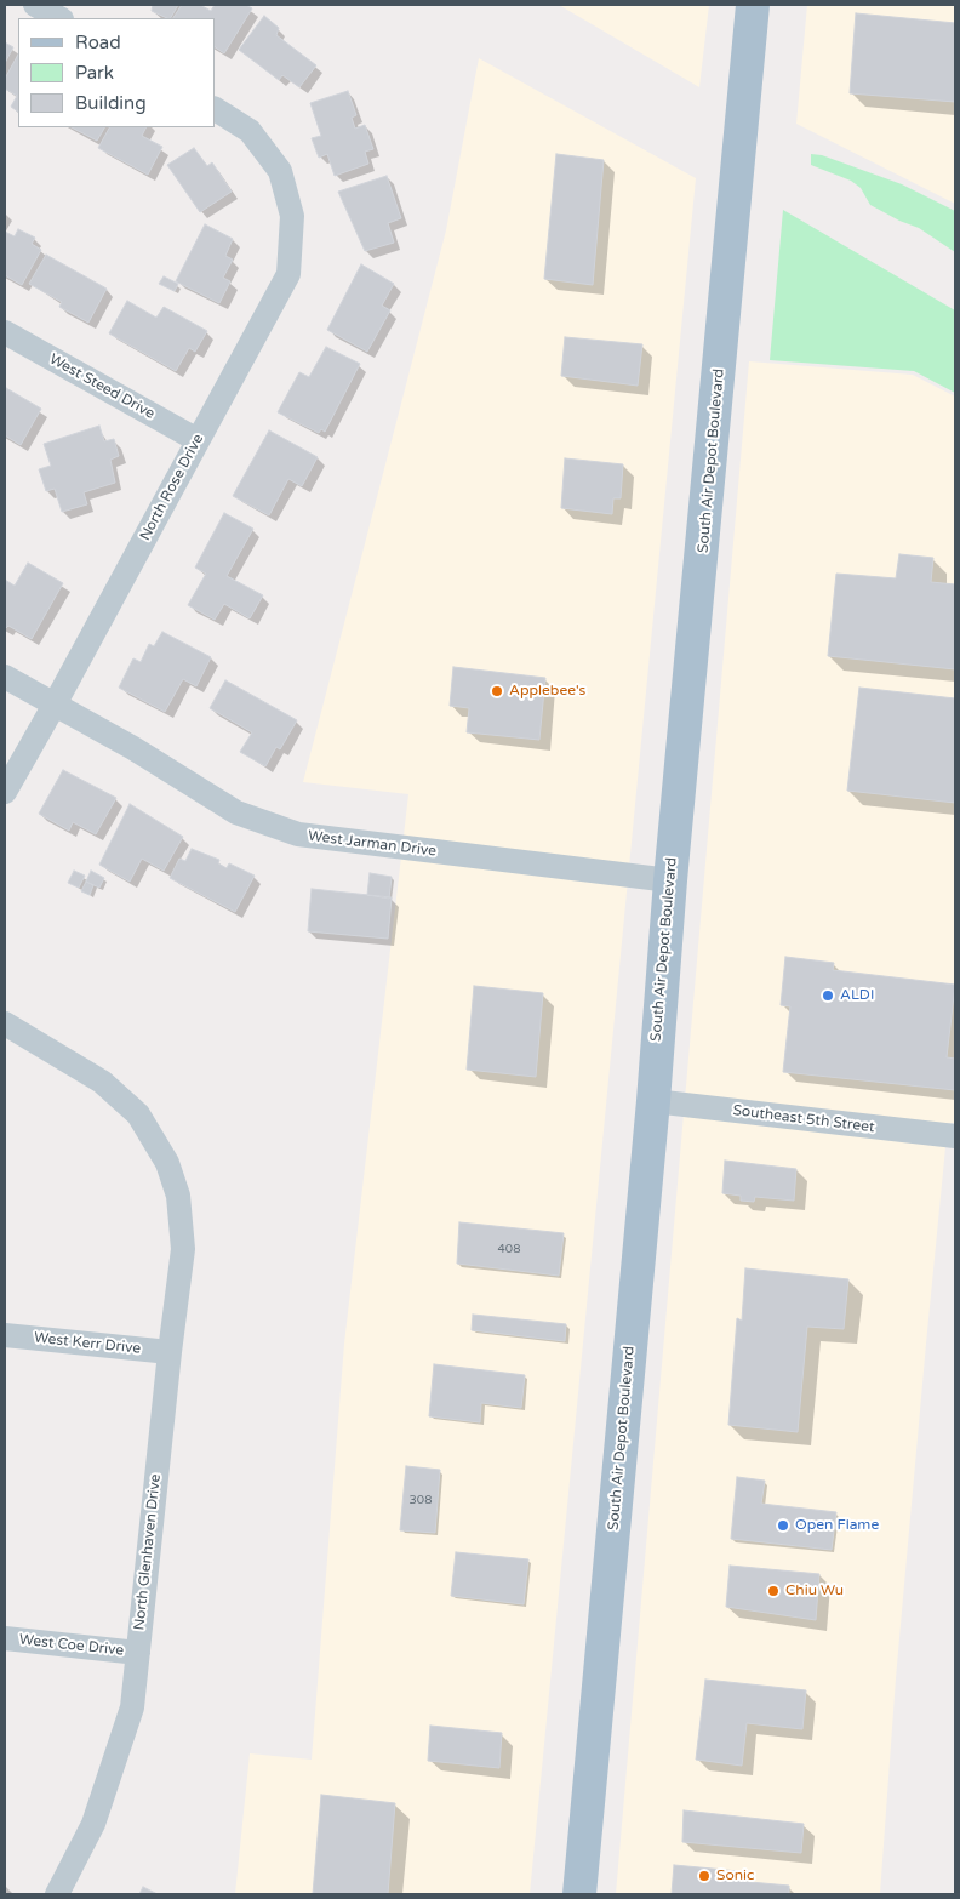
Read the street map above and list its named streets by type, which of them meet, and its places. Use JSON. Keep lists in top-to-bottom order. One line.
{"streets":{"main road":["South Air Depot Boulevard"],"street":["West Steed Drive","North Rose Drive","West Jarman Drive","Southeast 5th Street","West Kerr Drive","North Glenhaven Drive","West Coe Drive"]},"crossings":[["West Steed Drive","North Rose Drive"],["South Air Depot Boulevard","West Jarman Drive"],["South Air Depot Boulevard","Southeast 5th Street"],["North Rose Drive","West Jarman Drive"],["West Kerr Drive","North Glenhaven Drive"],["North Glenhaven Drive","West Coe Drive"]],"places":["Applebee's","ALDI","Open Flame","Chiu Wu","Sonic"],"house_numbers":["408","308"],"legend":["Road","Park","Building"]}
